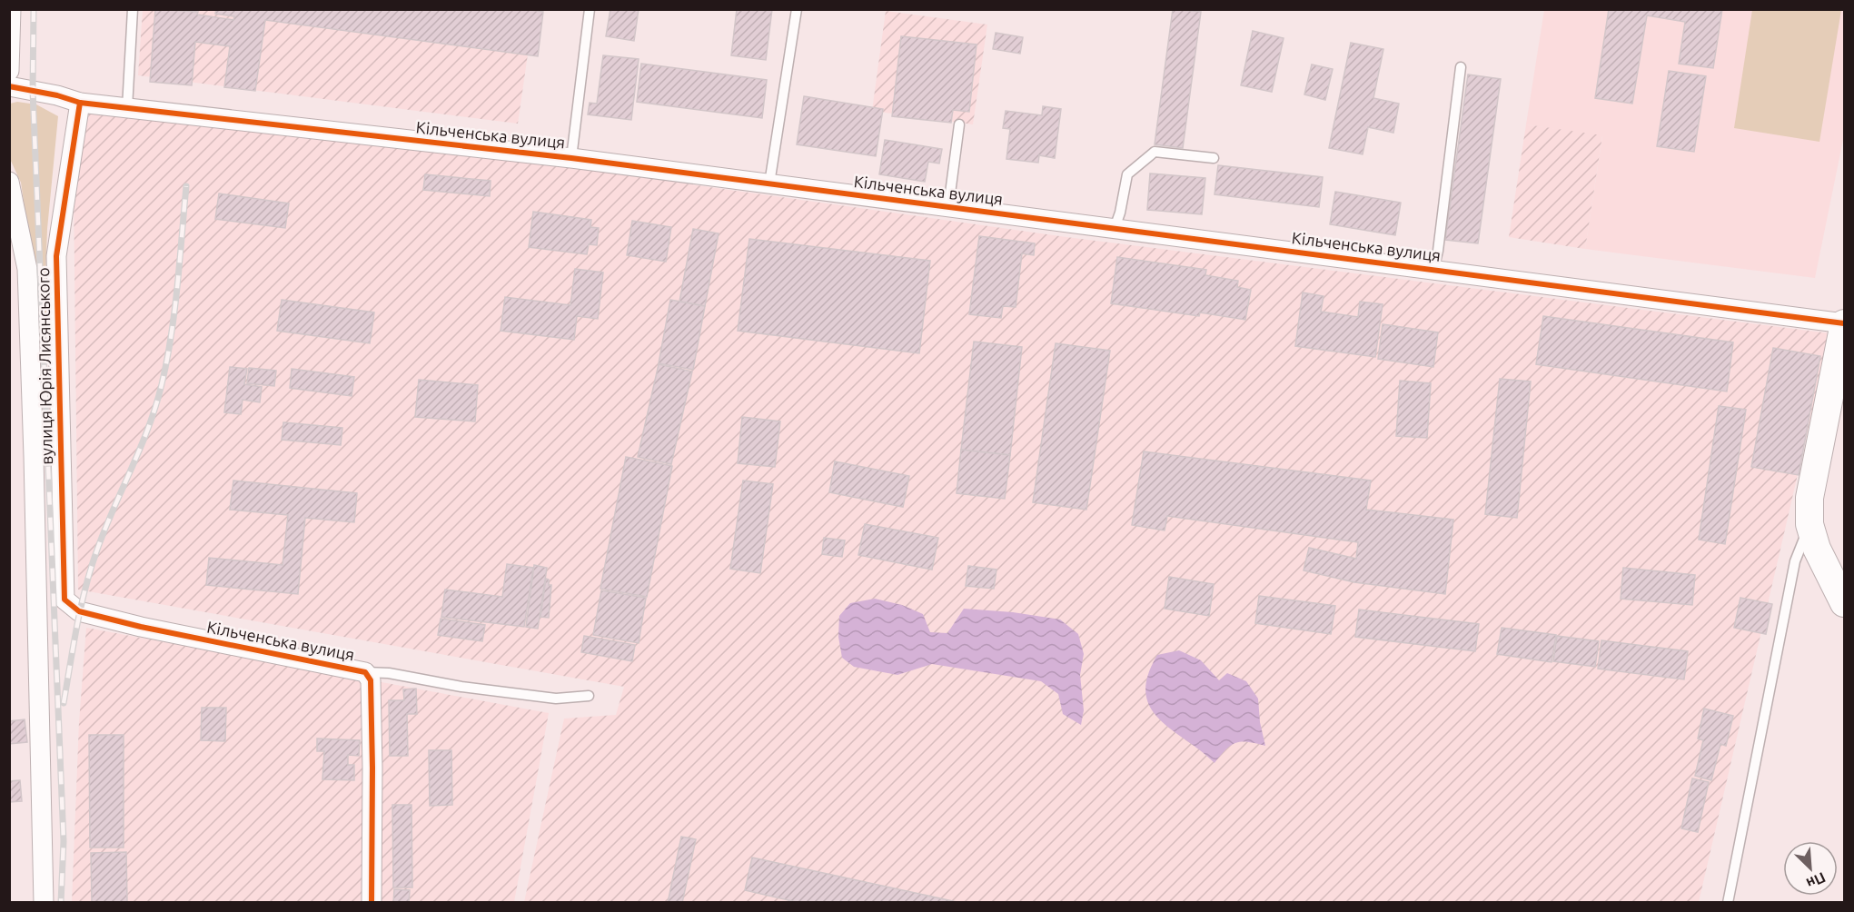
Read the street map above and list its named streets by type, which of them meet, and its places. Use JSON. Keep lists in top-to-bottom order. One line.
{"streets":{"street":["Кільченська вулиця","вулиця Юрія Лисянського"]},"crossings":[["Кільченська вулиця","вулиця Юрія Лисянського"]],"north":"bottom right"}
